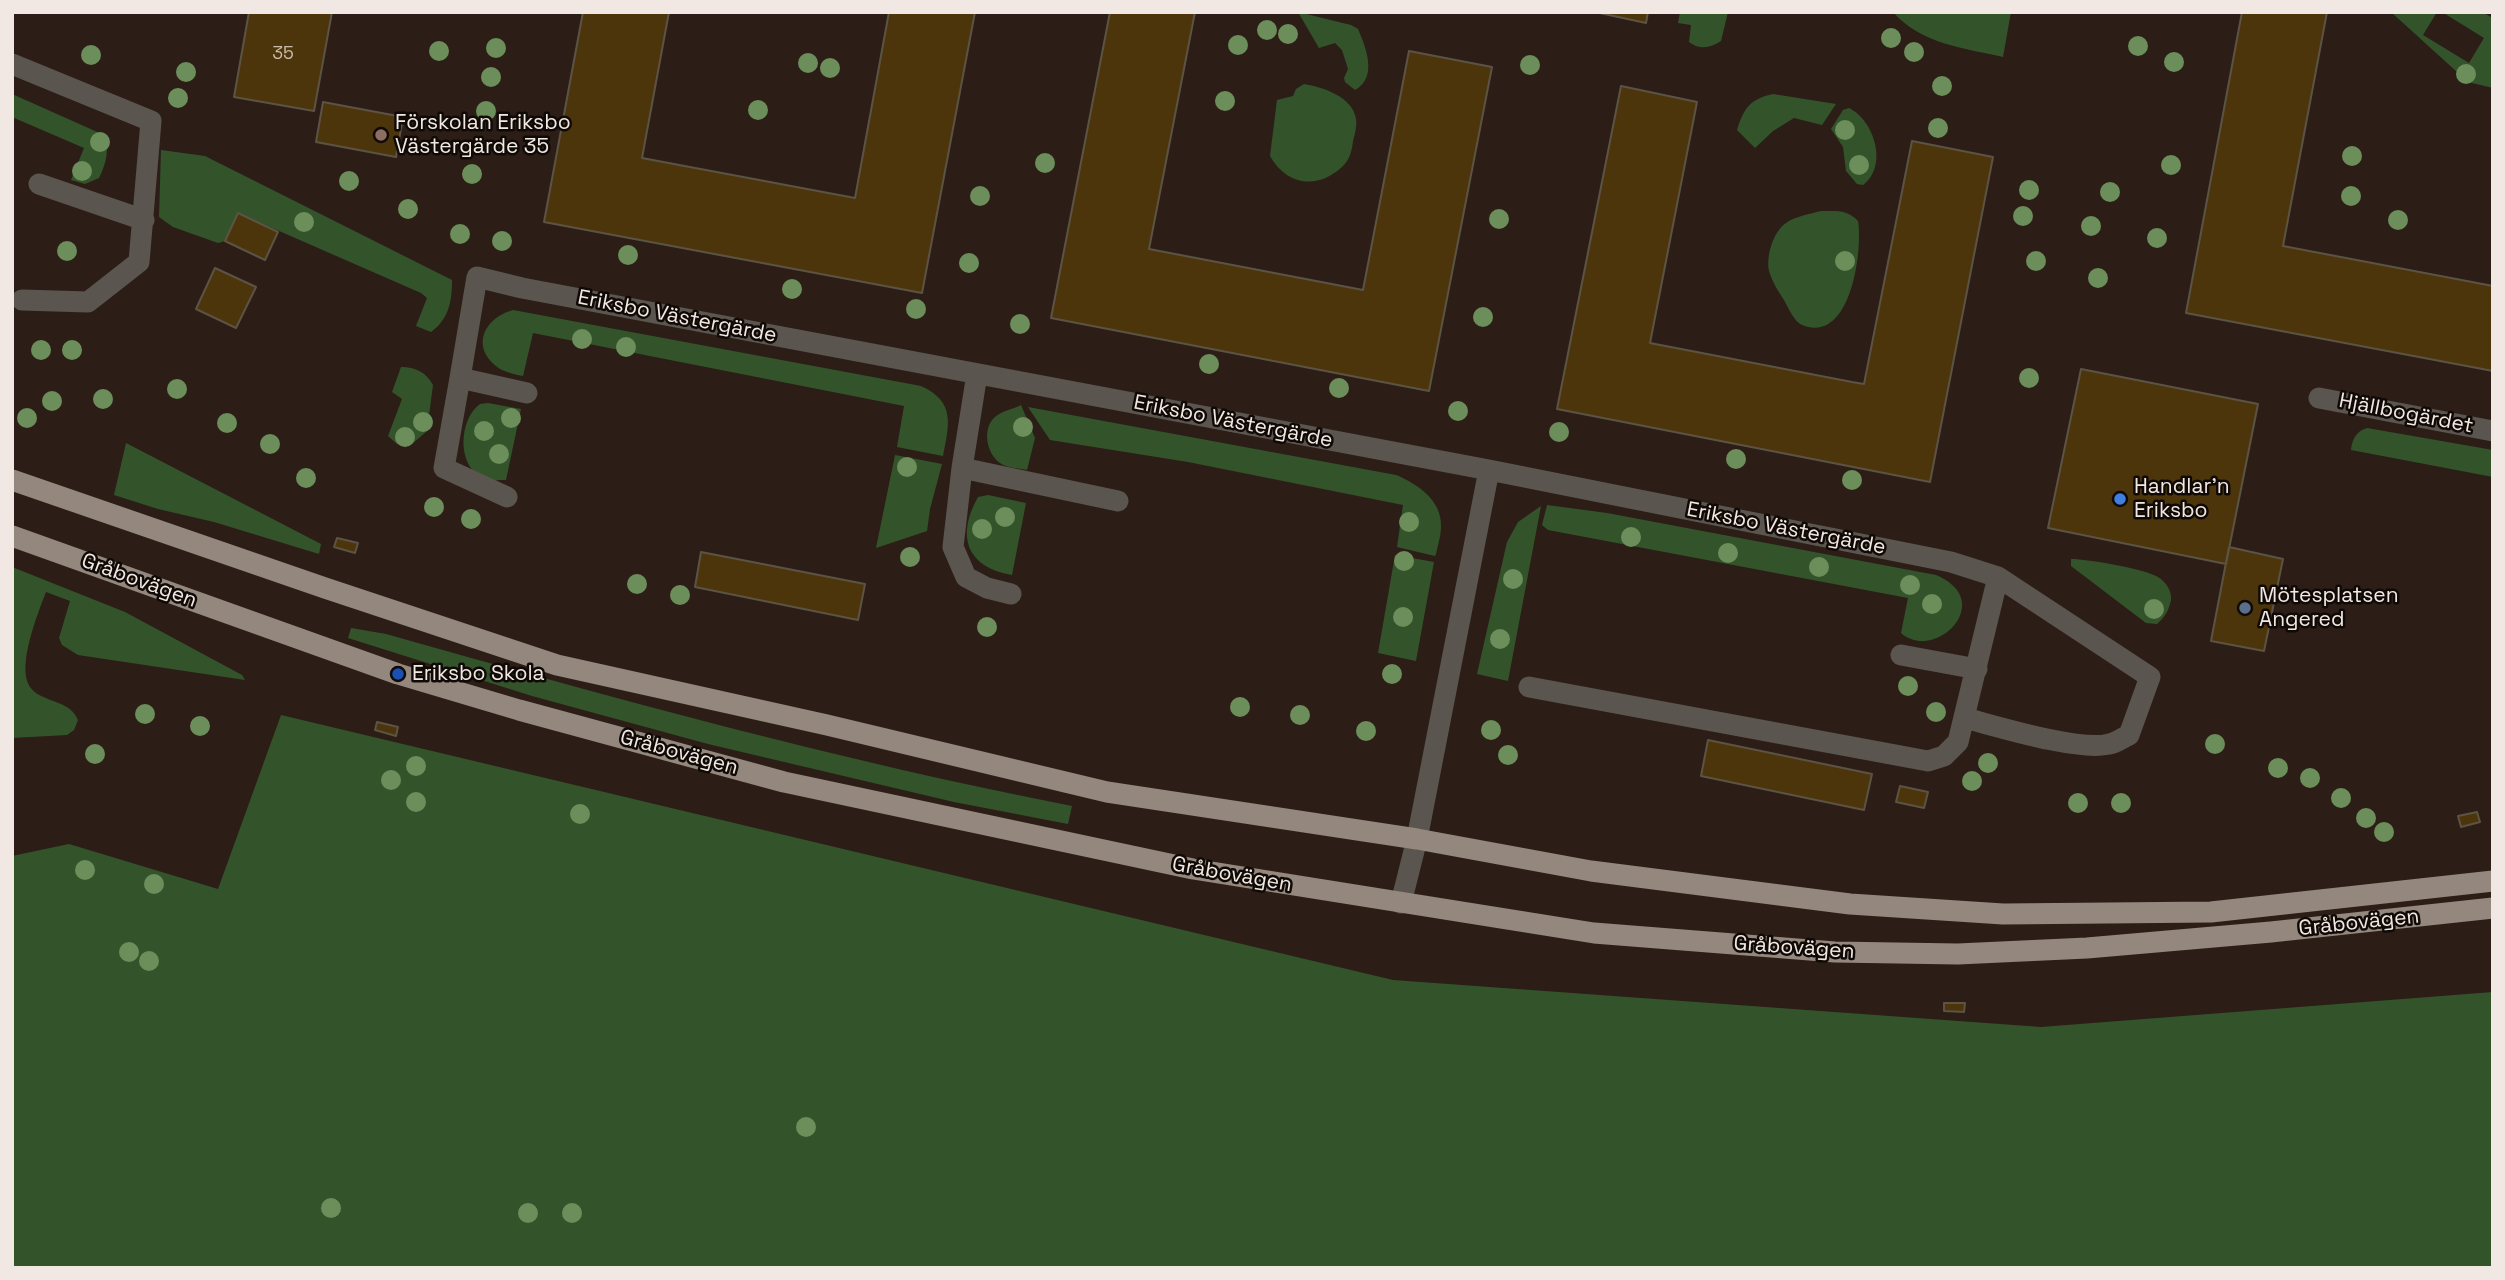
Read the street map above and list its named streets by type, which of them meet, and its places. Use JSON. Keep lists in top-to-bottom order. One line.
{"streets":{"main road":["Gråbovägen"],"street":["Eriksbo Västergärde","Hjällbogärdet"]},"places":["Förskolan Eriksbo Västergärde 35","Handlar'n Eriksbo","Mötesplatsen Angered","Eriksbo Skola"],"house_numbers":["35"]}
